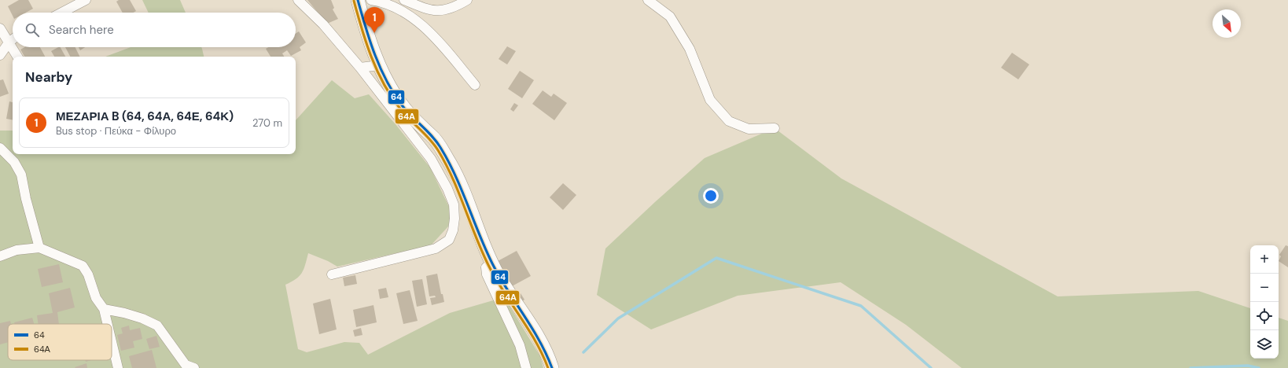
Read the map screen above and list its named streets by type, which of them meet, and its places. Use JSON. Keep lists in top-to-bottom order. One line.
{"lines":["transit line 64","transit line 64Α"],"legend":["64","64Α"],"north":"bottom right","page":{"pins":"1","search":"Search here","heading":"Nearby","list":[{"mark":"1","name":"ΜΕΖΑΡΙΑ B (64, 64Α, 64Ε, 64Κ)","note":"Bus stop · Πεύκα - Φίλυρο","value":"270 m"}],"map_buttons":["+","−"]}}
